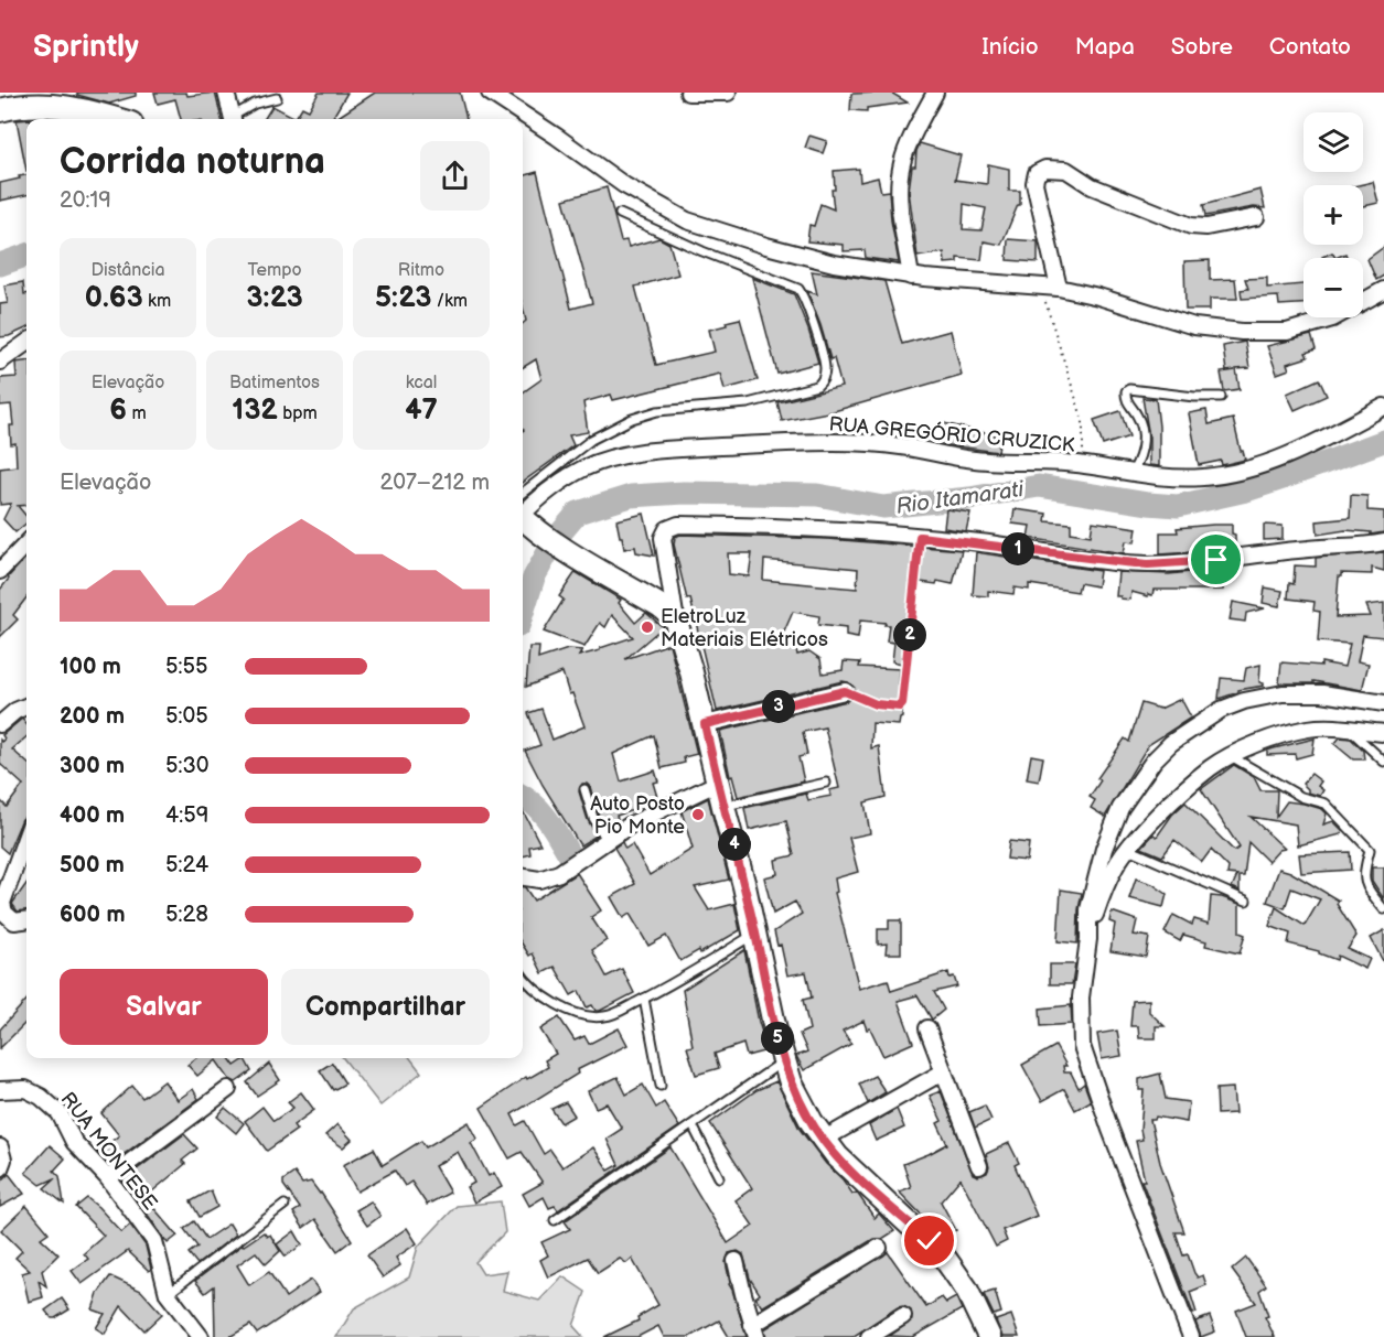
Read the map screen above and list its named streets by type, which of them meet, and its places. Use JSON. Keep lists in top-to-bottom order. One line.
{"streets":{"street":["RUA GREGÓRIO CRUZICK","RUA MONTESE"]},"water":["Rio Itamarati"],"places":["EletroLuz Materiais Elétricos","Auto Posto Pio Monte"],"page":{"header":"Sprintly","nav":["Início","Mapa","Sobre","Contato"],"map_buttons":["+","−"],"heading":["Corrida noturna","20:19"],"stats":[["Distância","0.63 km"],["Tempo","3:23"],["Ritmo","5:23 /km"],["Elevação","6 m"],["Batimentos","132 bpm"],["kcal","47"]],"chart":["Elevação","207–212 m"],"pins":["1","2","3","4","5"],"list":[{"name":"100 m","note":"5:55"},{"name":"200 m","note":"5:05"},{"name":"300 m","note":"5:30"},{"name":"400 m","note":"4:59"},{"name":"500 m","note":"5:24"},{"name":"600 m","note":"5:28"}],"buttons":["Salvar","Compartilhar"]}}
